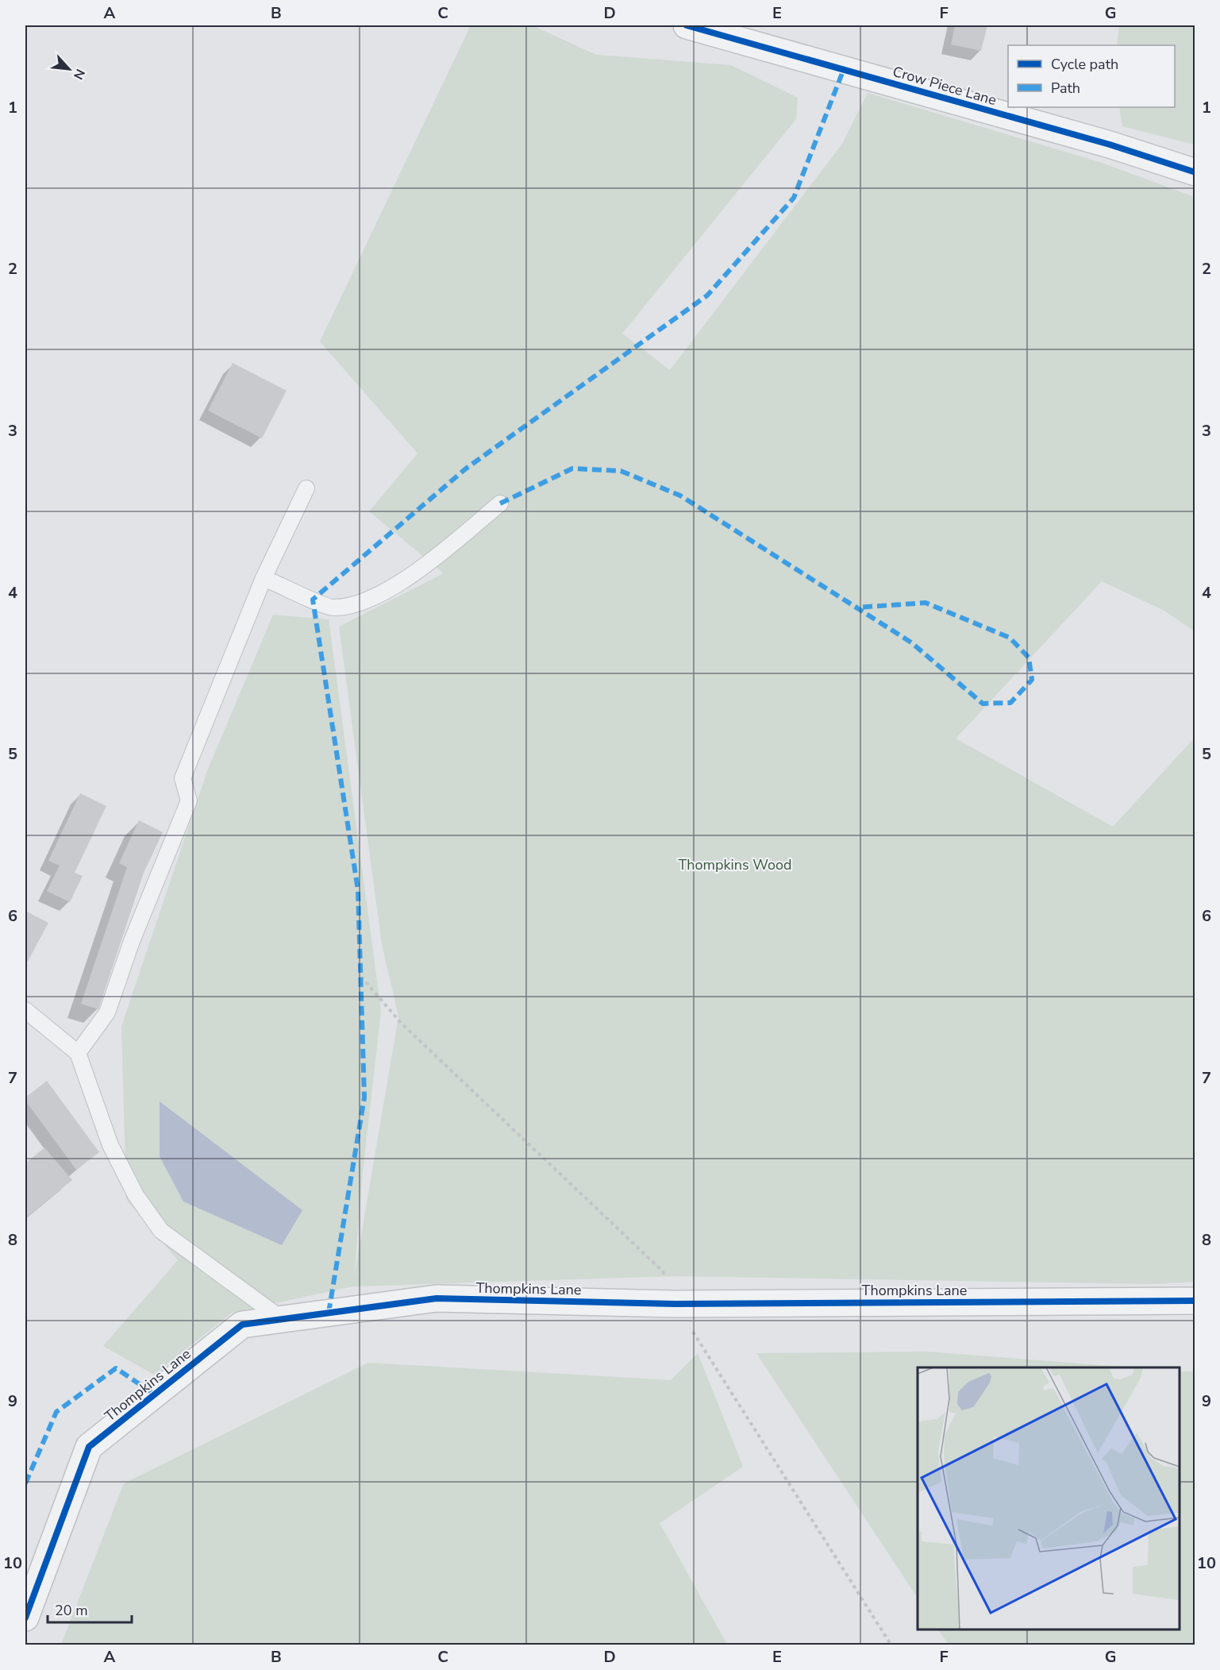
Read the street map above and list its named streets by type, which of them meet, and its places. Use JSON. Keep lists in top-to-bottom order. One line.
{"streets":{"street":["Crow Piece Lane","Thompkins Lane"]},"parks":["Thompkins Wood"],"legend":["Cycle path","Path"],"scale_bar":"20 m","north":"bottom right","grid":{"columns":["A","B","C","D","E","F","G"],"rows":["1","2","3","4","5","6","7","8","9","10"]}}
